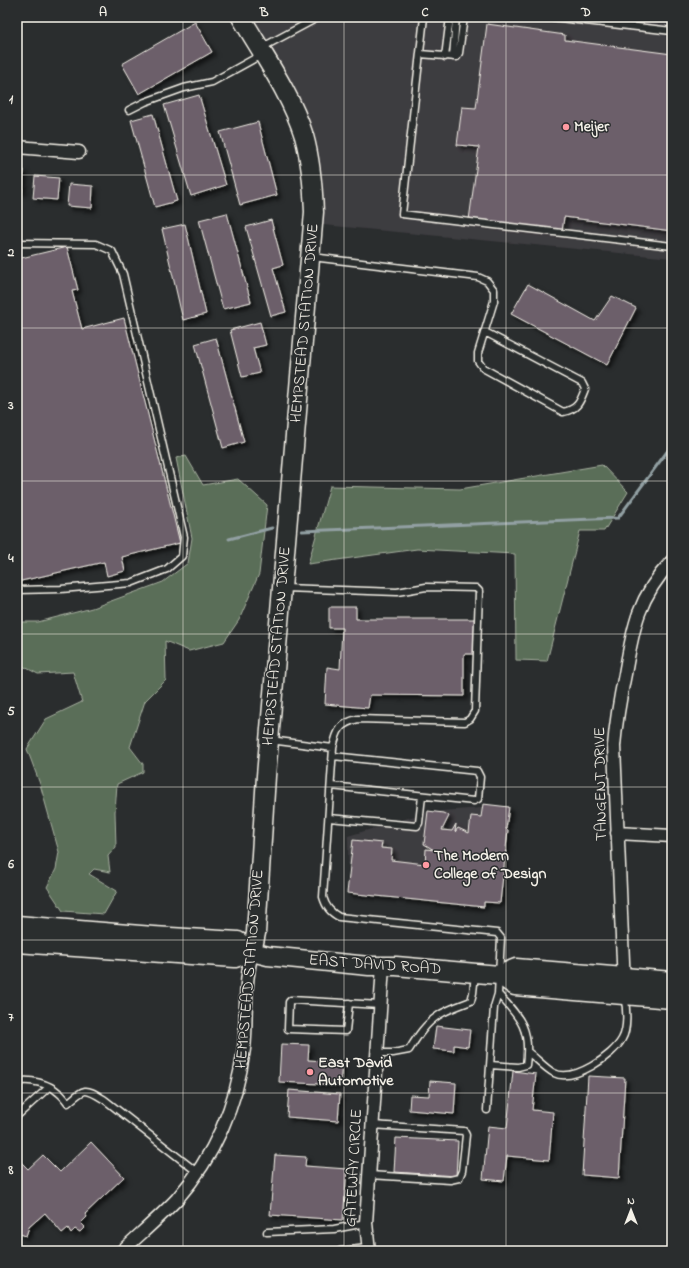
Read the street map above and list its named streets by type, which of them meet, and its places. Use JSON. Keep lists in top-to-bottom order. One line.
{"streets":{"street":["HEMPSTEAD STATION DRIVE","TANGENT DRIVE","EAST DAVID ROAD","GATEWAY CIRCLE"]},"crossings":[["HEMPSTEAD STATION DRIVE","EAST DAVID ROAD"],["TANGENT DRIVE","EAST DAVID ROAD"],["EAST DAVID ROAD","GATEWAY CIRCLE"]],"places":["Meijer","The Modern College of Design","East David Automotive"],"north":"top","grid":{"columns":["A","B","C","D"],"rows":["1","2","3","4","5","6","7","8"]}}
